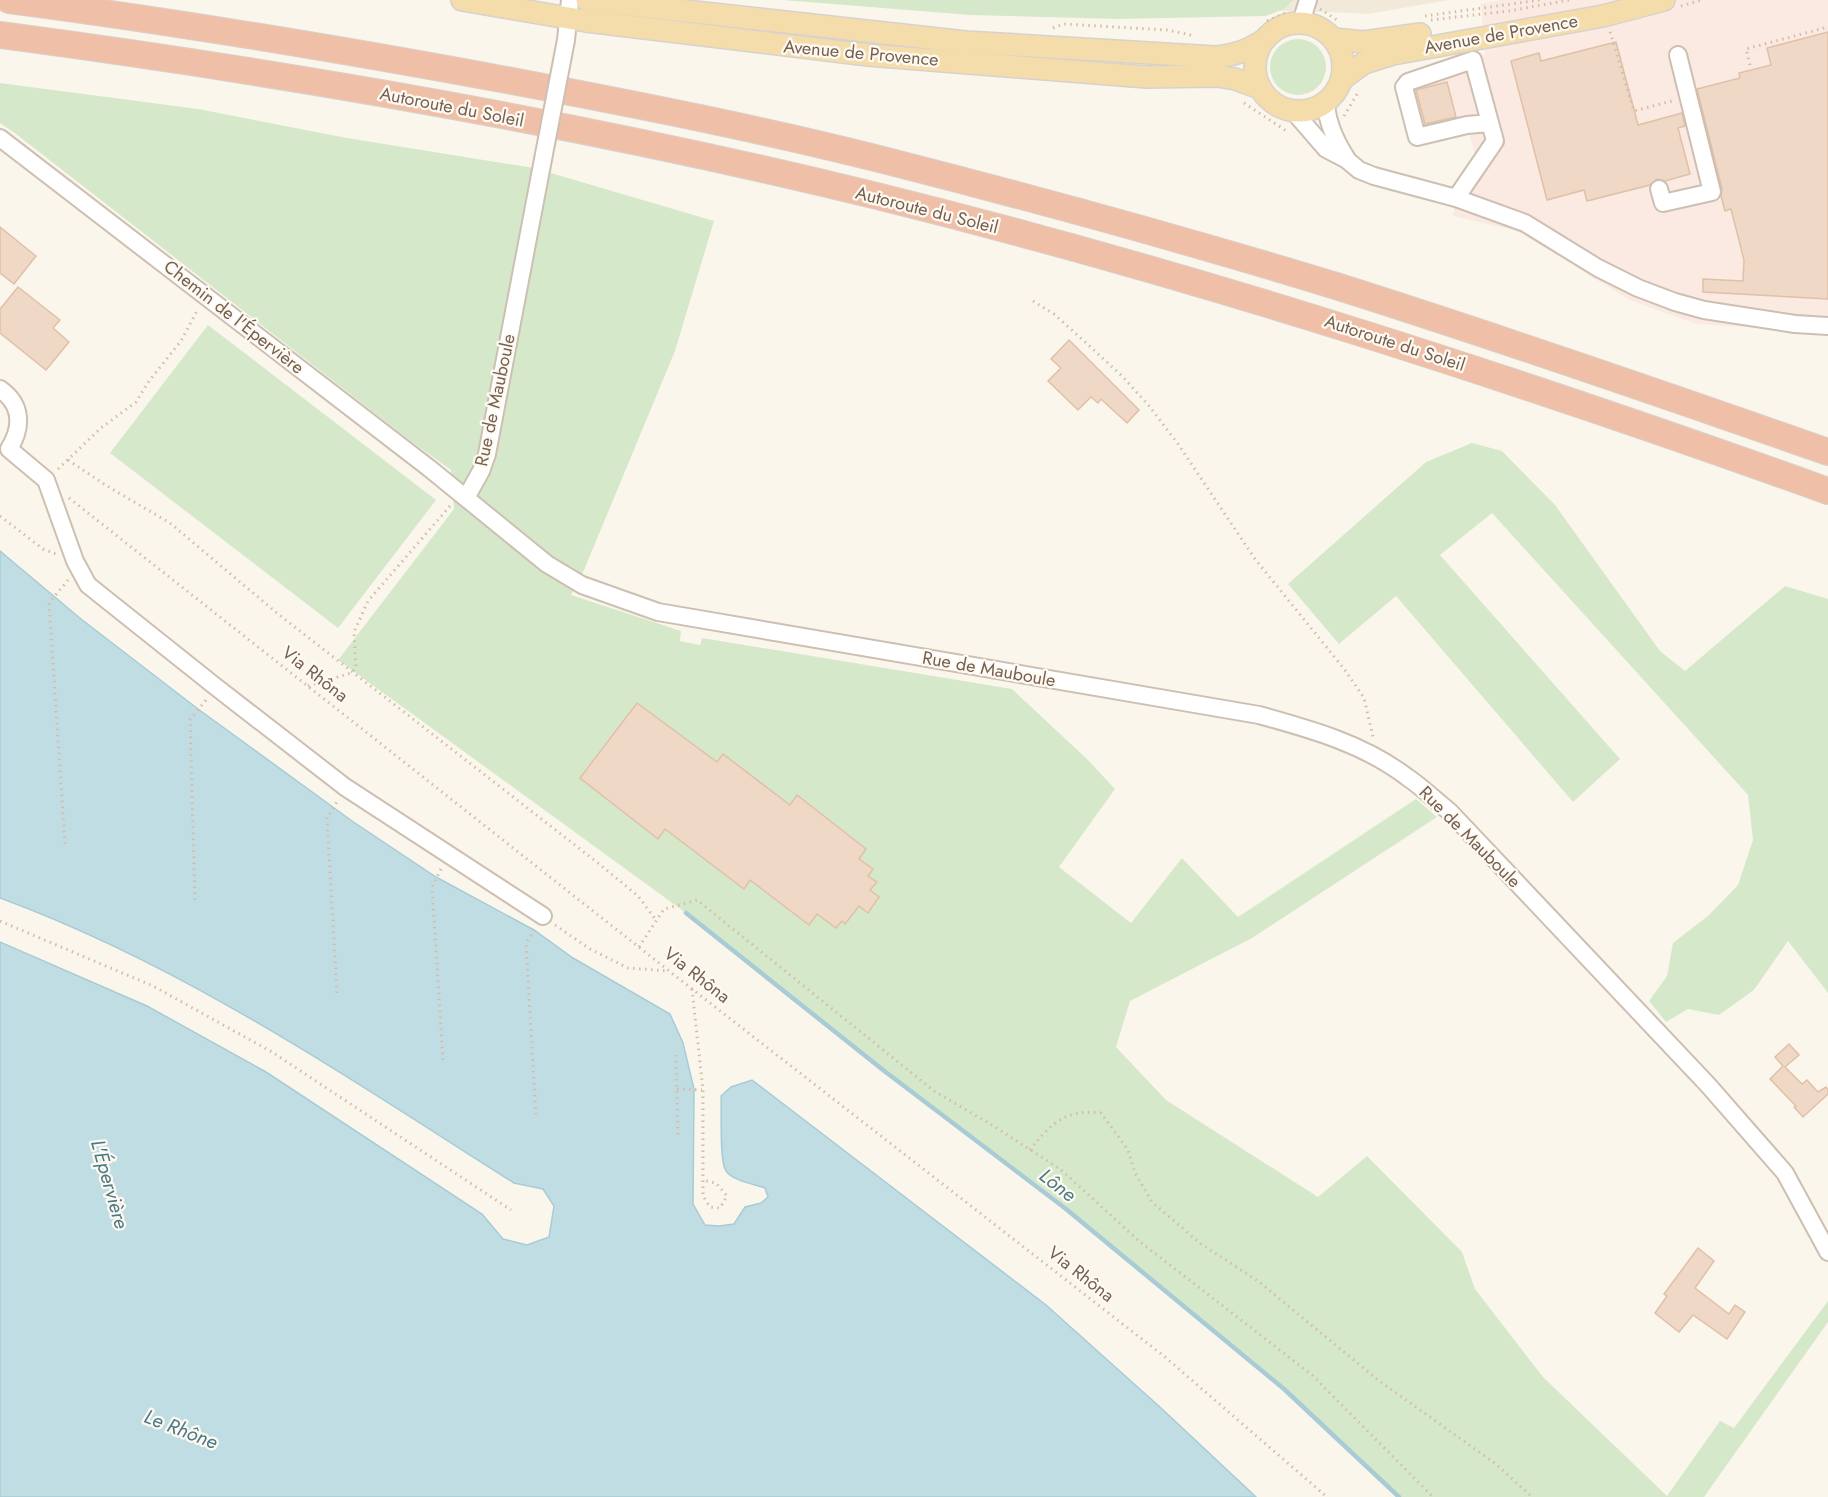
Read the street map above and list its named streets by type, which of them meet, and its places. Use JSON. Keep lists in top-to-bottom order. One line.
{"streets":{"highway":["Autoroute du Soleil"],"main road":["Avenue de Provence"],"street":["Chemin de l'Épervière","Rue de Mauboule"],"path":["Via Rhôna"]},"crossings":[["Avenue de Provence","Rue de Mauboule"],["Chemin de l'Épervière","Rue de Mauboule"]],"water":["L'Épervière","Lône","Le Rhône"]}
